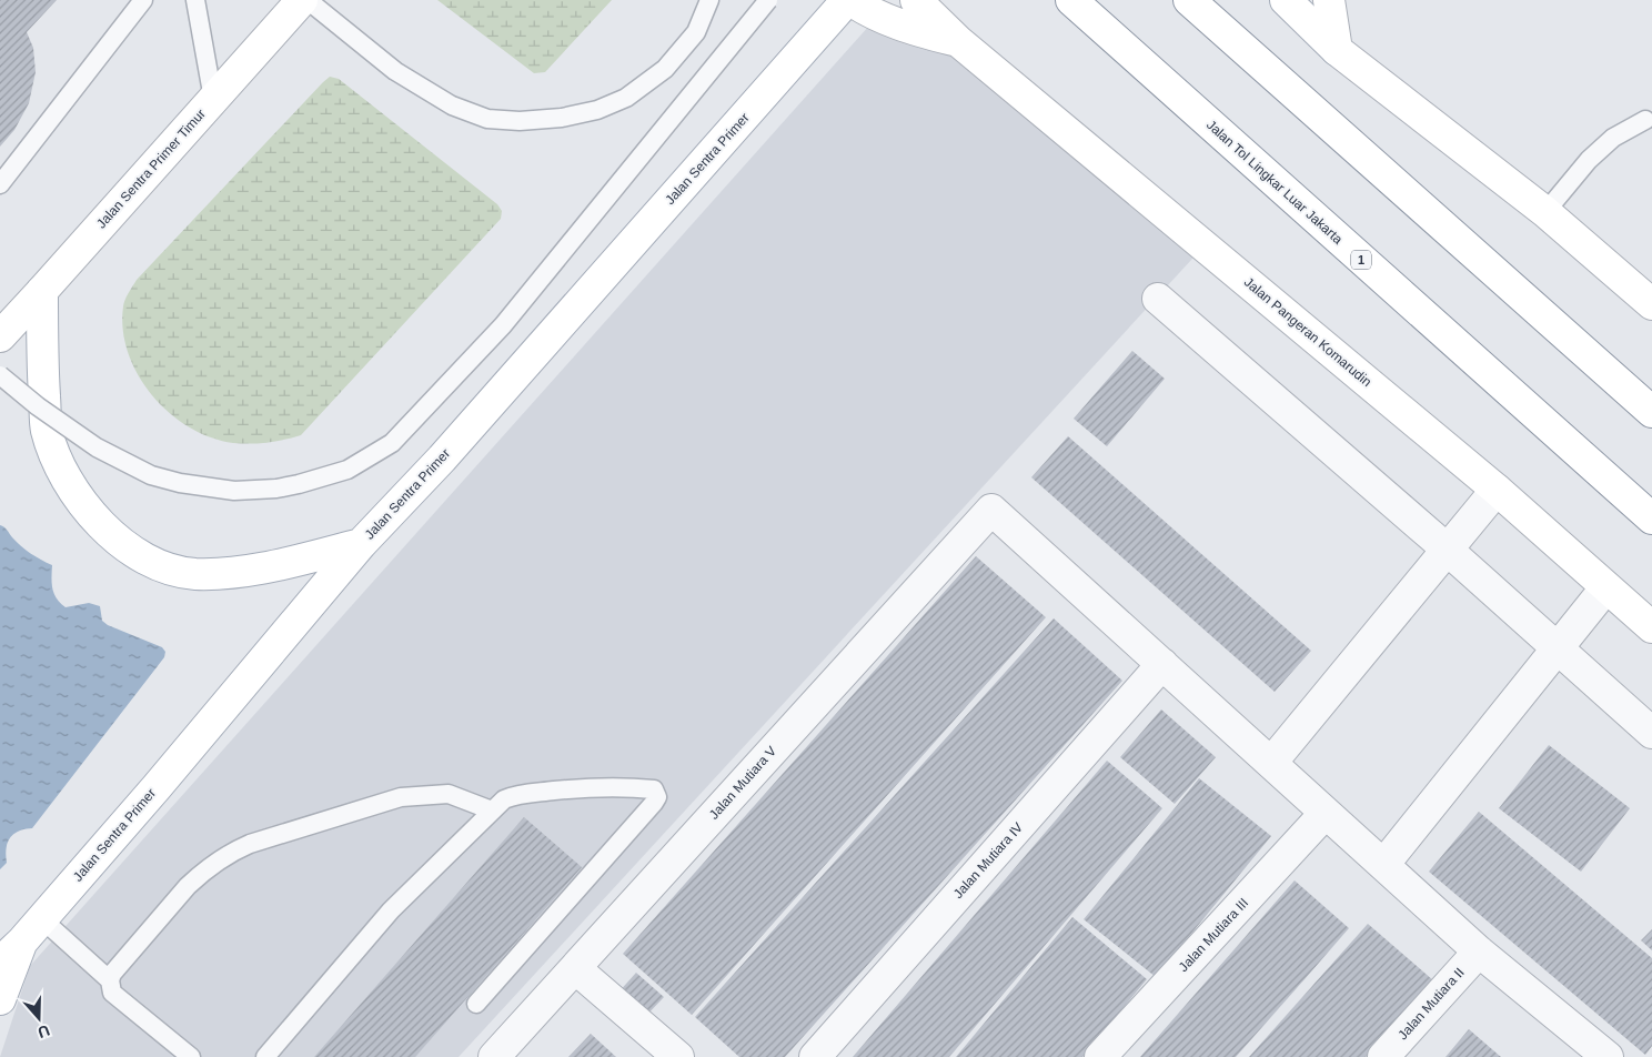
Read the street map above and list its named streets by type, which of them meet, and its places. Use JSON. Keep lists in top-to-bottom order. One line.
{"streets":{"main road":["Jalan Sentra Primer","Jalan Sentra Primer Timur","Jalan Tol Lingkar Luar Jakarta","1","Jalan Pangeran Komarudin"],"street":["Jalan Mutiara V","Jalan Mutiara IV","Jalan Mutiara III","Jalan Mutiara II"]},"crossings":[["Jalan Sentra Primer","Jalan Pangeran Komarudin"],["Jalan Mutiara V","Jalan Mutiara IV"]],"north":"bottom"}
